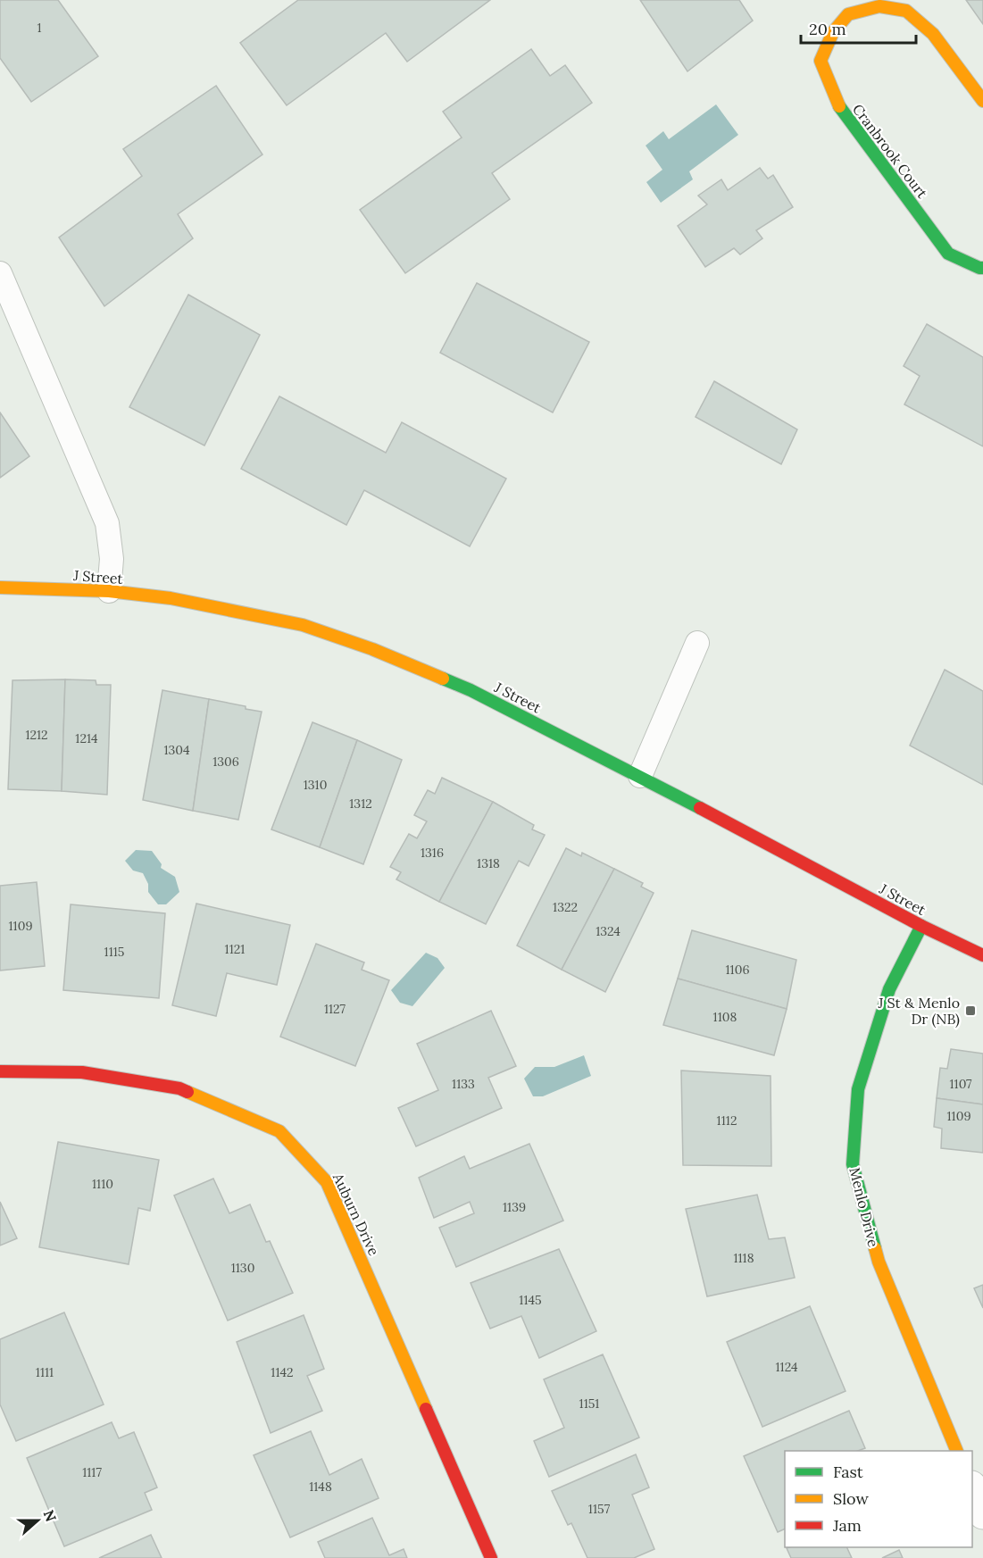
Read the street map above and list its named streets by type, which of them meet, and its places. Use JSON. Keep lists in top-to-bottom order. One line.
{"streets":{"street":["Cranbrook Court","J Street","Menlo Drive","Auburn Drive"]},"crossings":[["J Street","Menlo Drive"]],"places":{"transit":["J St & Menlo Dr (NB)"]},"house_numbers":["1","1212","1214","1304","1306","1310","1312","1316","1318","1322","1109","1324","1121","1115","1106","1127","1108","1133","1107","1109","1112","1110","1139","1118","1130","1145","1124","1111","1142","1151","1117","1148","1157"],"legend":["Fast","Slow","Jam"],"scale_bar":"20 m","north":"right"}
